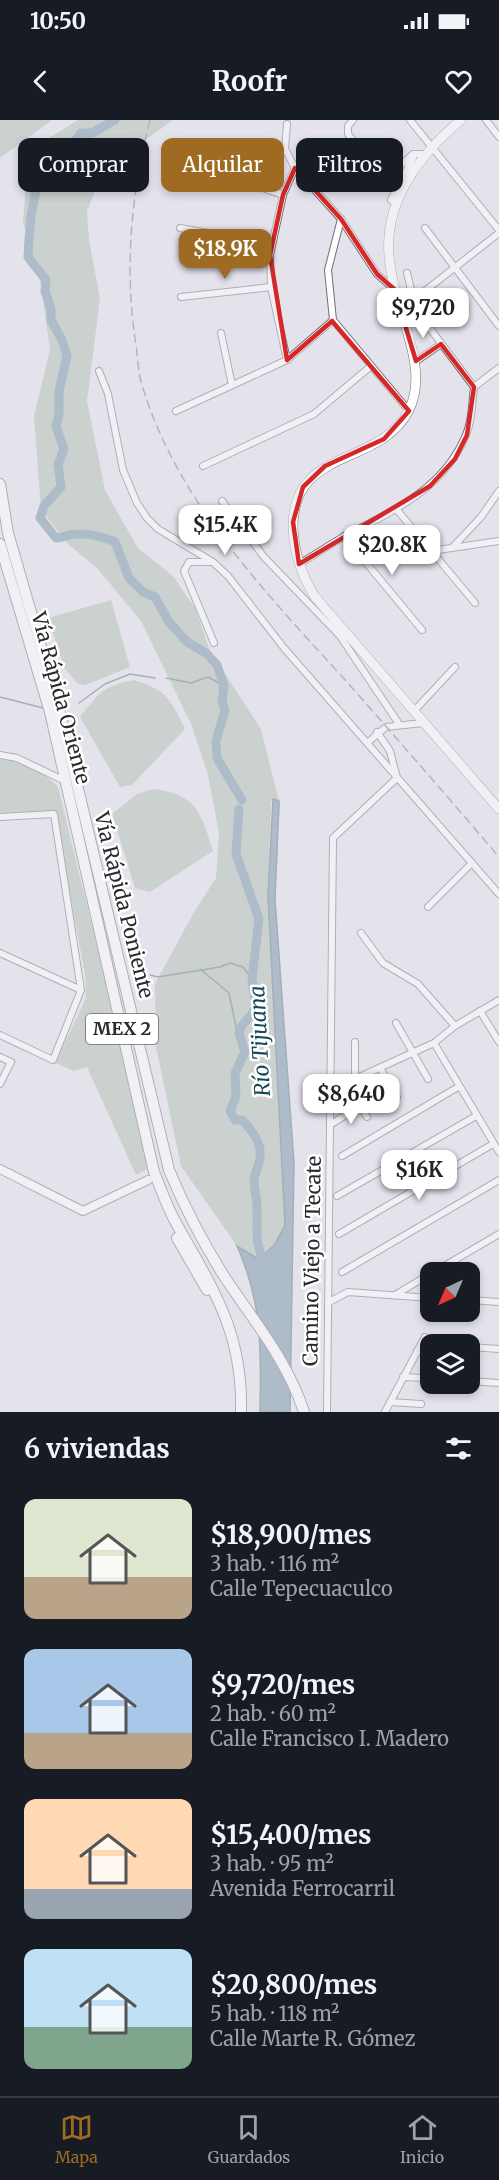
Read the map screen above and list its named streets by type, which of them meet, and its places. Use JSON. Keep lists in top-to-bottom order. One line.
{"streets":{"highway":["Vía Rápida Oriente","Vía Rápida Poniente","MEX 2"],"street":["Camino Viejo a Tecate"]},"water":["Río Tijuana"],"north":"bottom left","page":{"status":"10:50","header":"Roofr","chip":["Comprar","Alquilar","Filtros"],"price":["$18.9K","$9,720","$15.4K","$20.8K","$8,640","$16K"],"heading":"6 viviendas","list":[{"name":"$18,900/mes","note":"3 hab. · 116 m² · Calle Tepecuaculco"},{"name":"$9,720/mes","note":"2 hab. · 60 m² · Calle Francisco I. Madero"},{"name":"$15,400/mes","note":"3 hab. · 95 m² · Avenida Ferrocarril"},{"name":"$20,800/mes","note":"5 hab. · 118 m² · Calle Marte R. Gómez"}],"tabs":["Mapa","Guardados","Inicio"]}}
